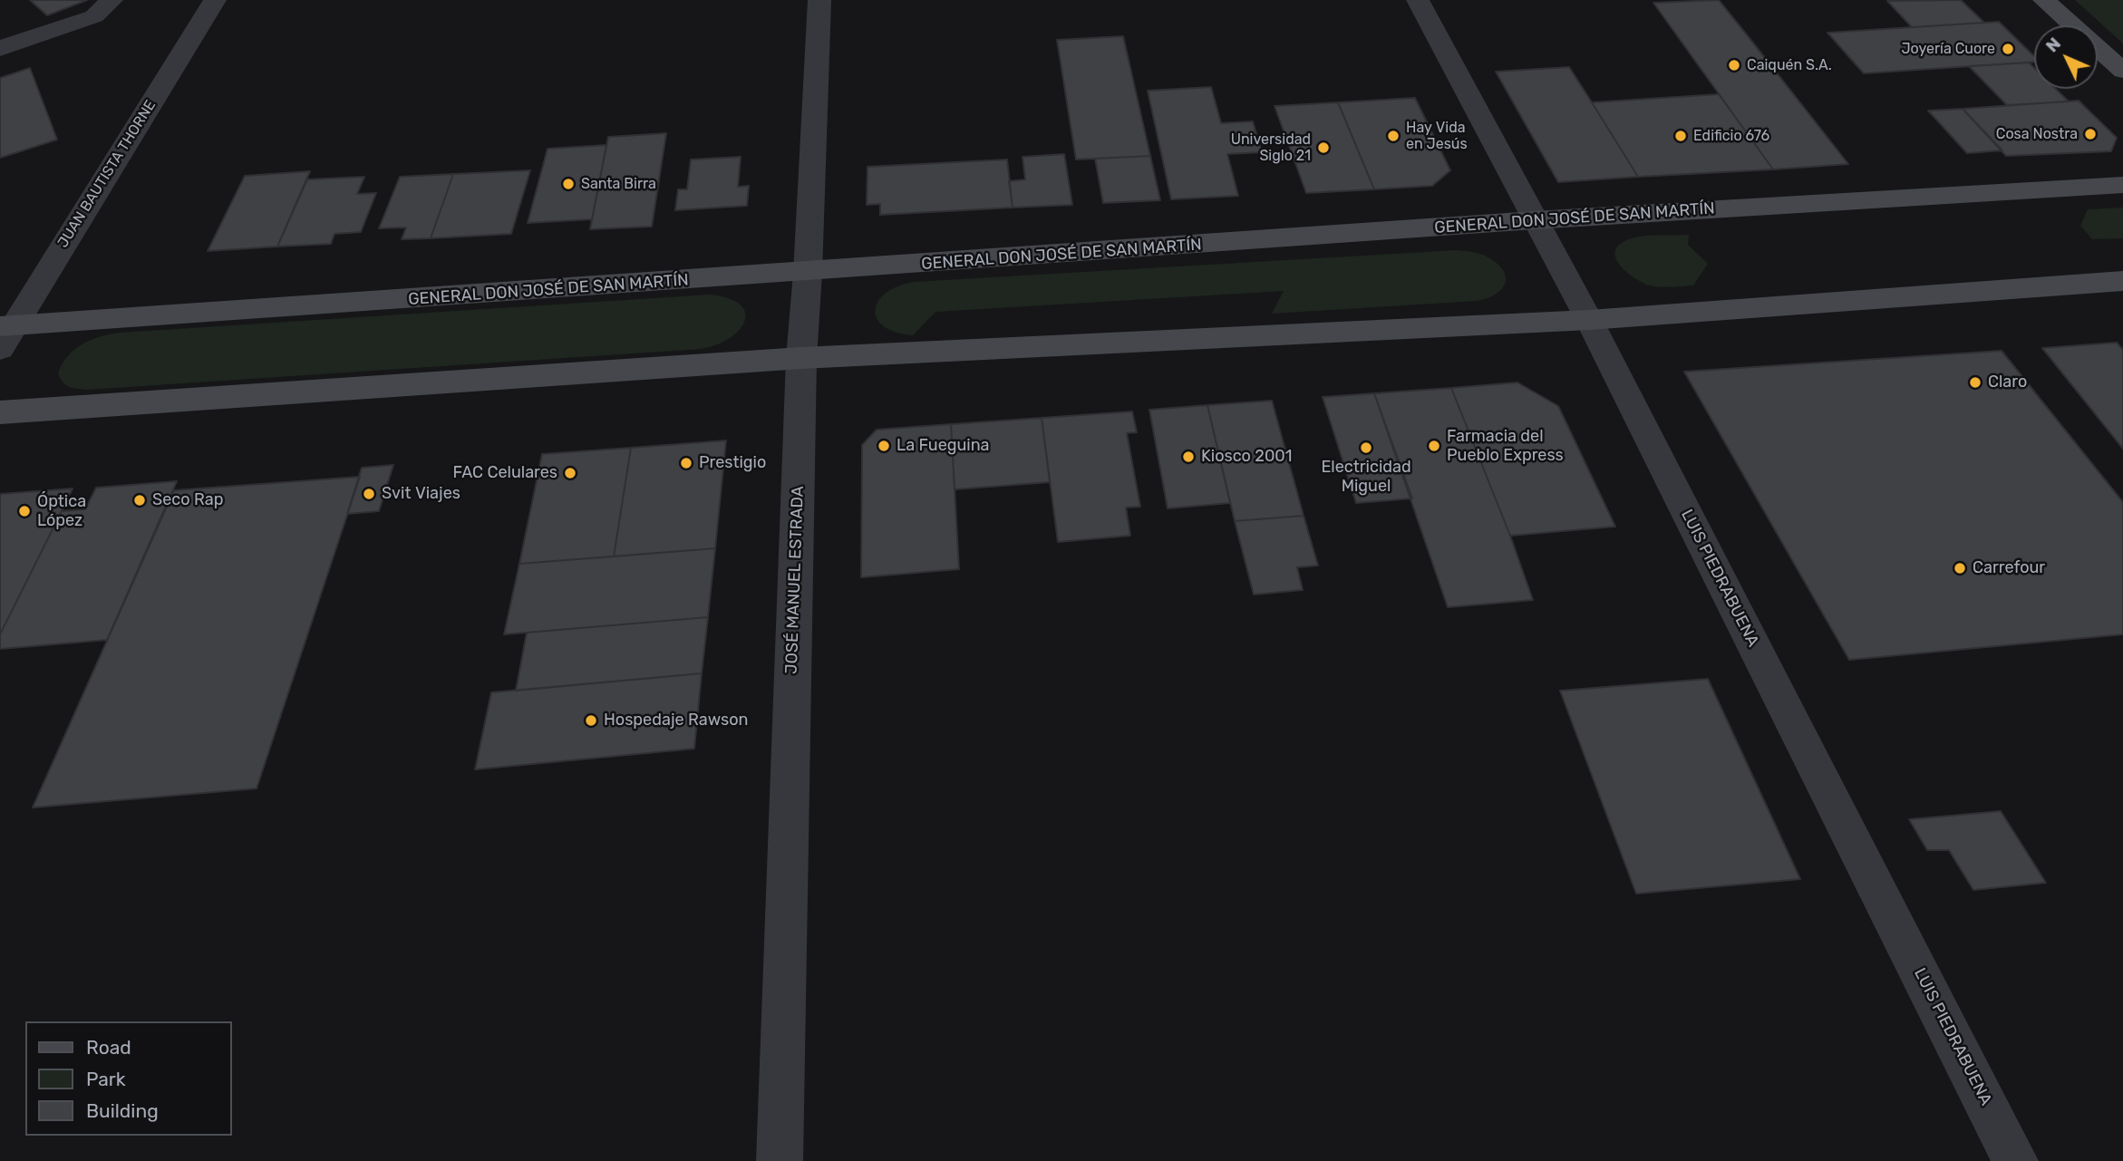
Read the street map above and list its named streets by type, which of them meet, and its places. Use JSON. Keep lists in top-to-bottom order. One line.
{"streets":{"main road":["GENERAL DON JOSÉ DE SAN MARTÍN"],"street":["JUAN BAUTISTA THORNE","LUIS PIEDRABUENA","JOSÉ MANUEL ESTRADA"]},"crossings":[["JUAN BAUTISTA THORNE","GENERAL DON JOSÉ DE SAN MARTÍN"],["GENERAL DON JOSÉ DE SAN MARTÍN","LUIS PIEDRABUENA"],["GENERAL DON JOSÉ DE SAN MARTÍN","JOSÉ MANUEL ESTRADA"]],"places":["Joyería Cuore","Caiquén S.A.","Cosa Nostra","Hay Vida en Jesús","Edificio 676","Universidad Siglo 21","Santa Birra","Claro","La Fueguina","Farmacia del Pueblo Express","Electricidad Miguel","Kiosco 2001","Prestigio","FAC Celulares","Svit Viajes","Seco Rap","Óptica López","Carrefour","Hospedaje Rawson"],"legend":["Road","Park","Building"],"north":"top left"}
